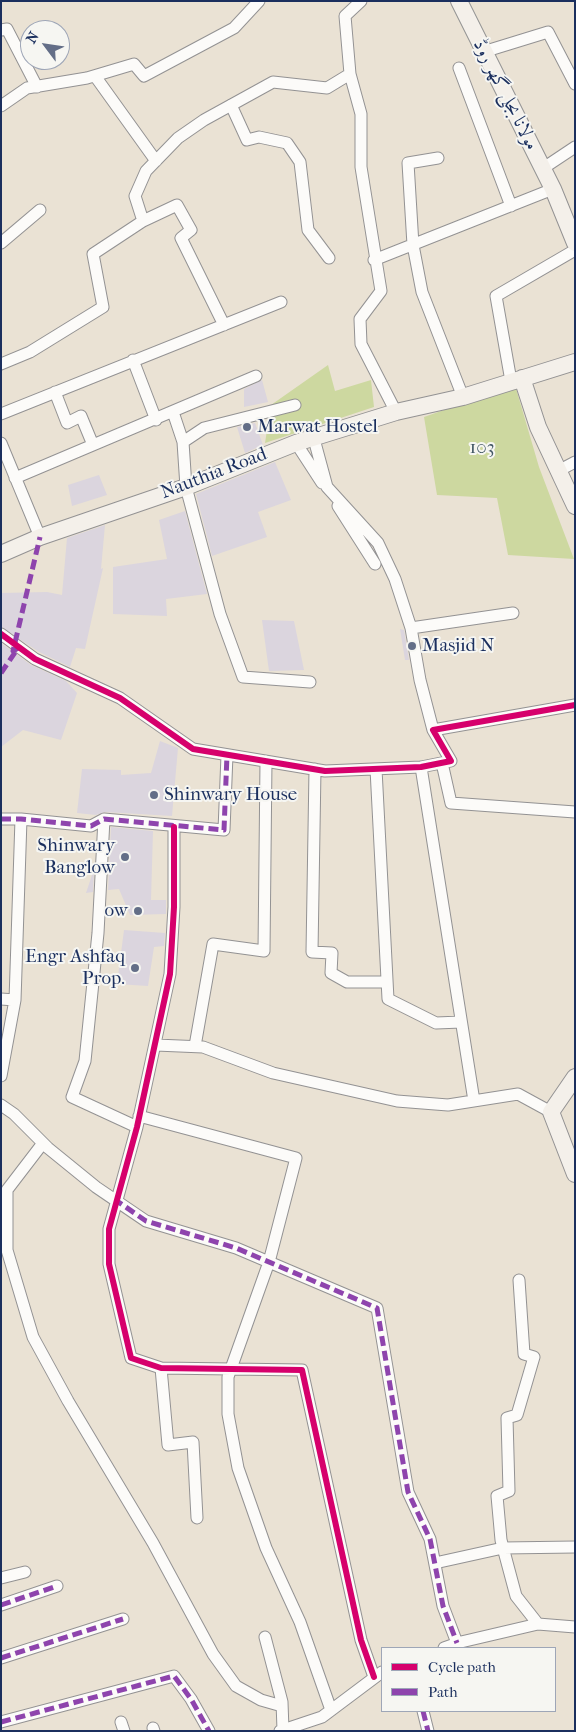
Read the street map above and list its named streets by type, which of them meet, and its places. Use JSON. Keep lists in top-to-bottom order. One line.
{"streets":{"main road":["مولانا بجلی گھر روڈ","Nauthia Road"]},"parks":["103"],"places":["Marwat Hostel","Masjid N","Shinwary House","Shinwary Banglow","ow","Engr Ashfaq Prop."],"legend":["Cycle path","Path"],"north":"top left"}
